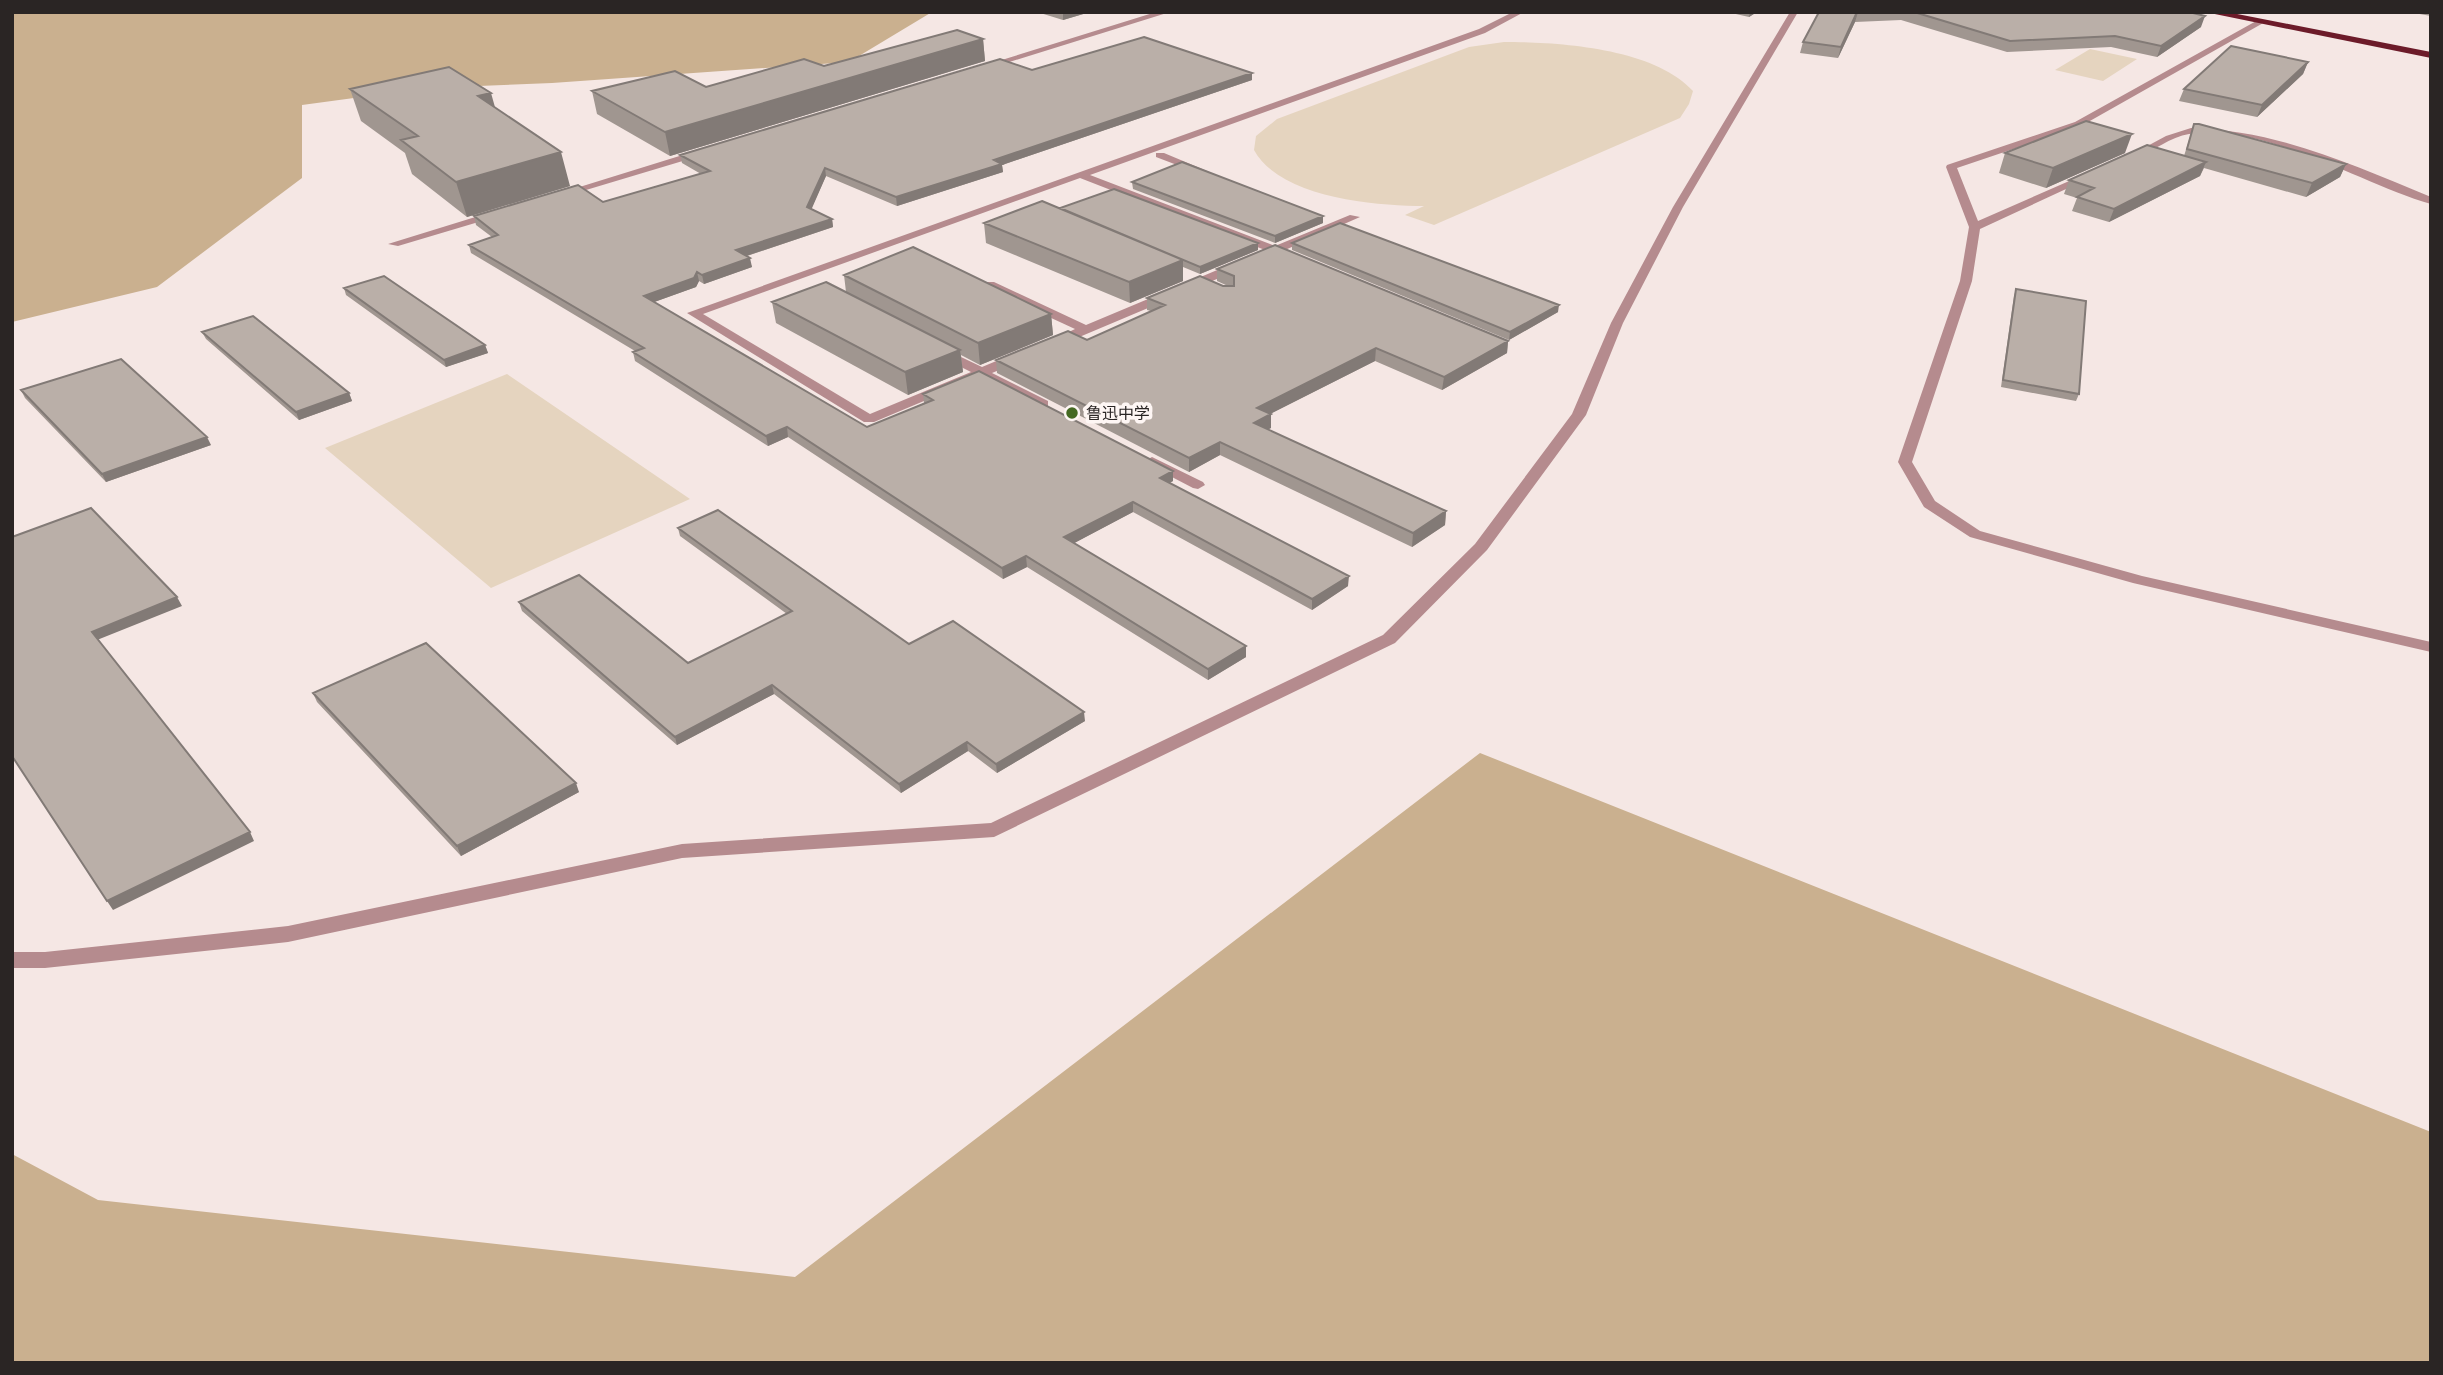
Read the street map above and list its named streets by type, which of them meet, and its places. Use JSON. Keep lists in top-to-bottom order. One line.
{"places":["鲁迅中学"]}
